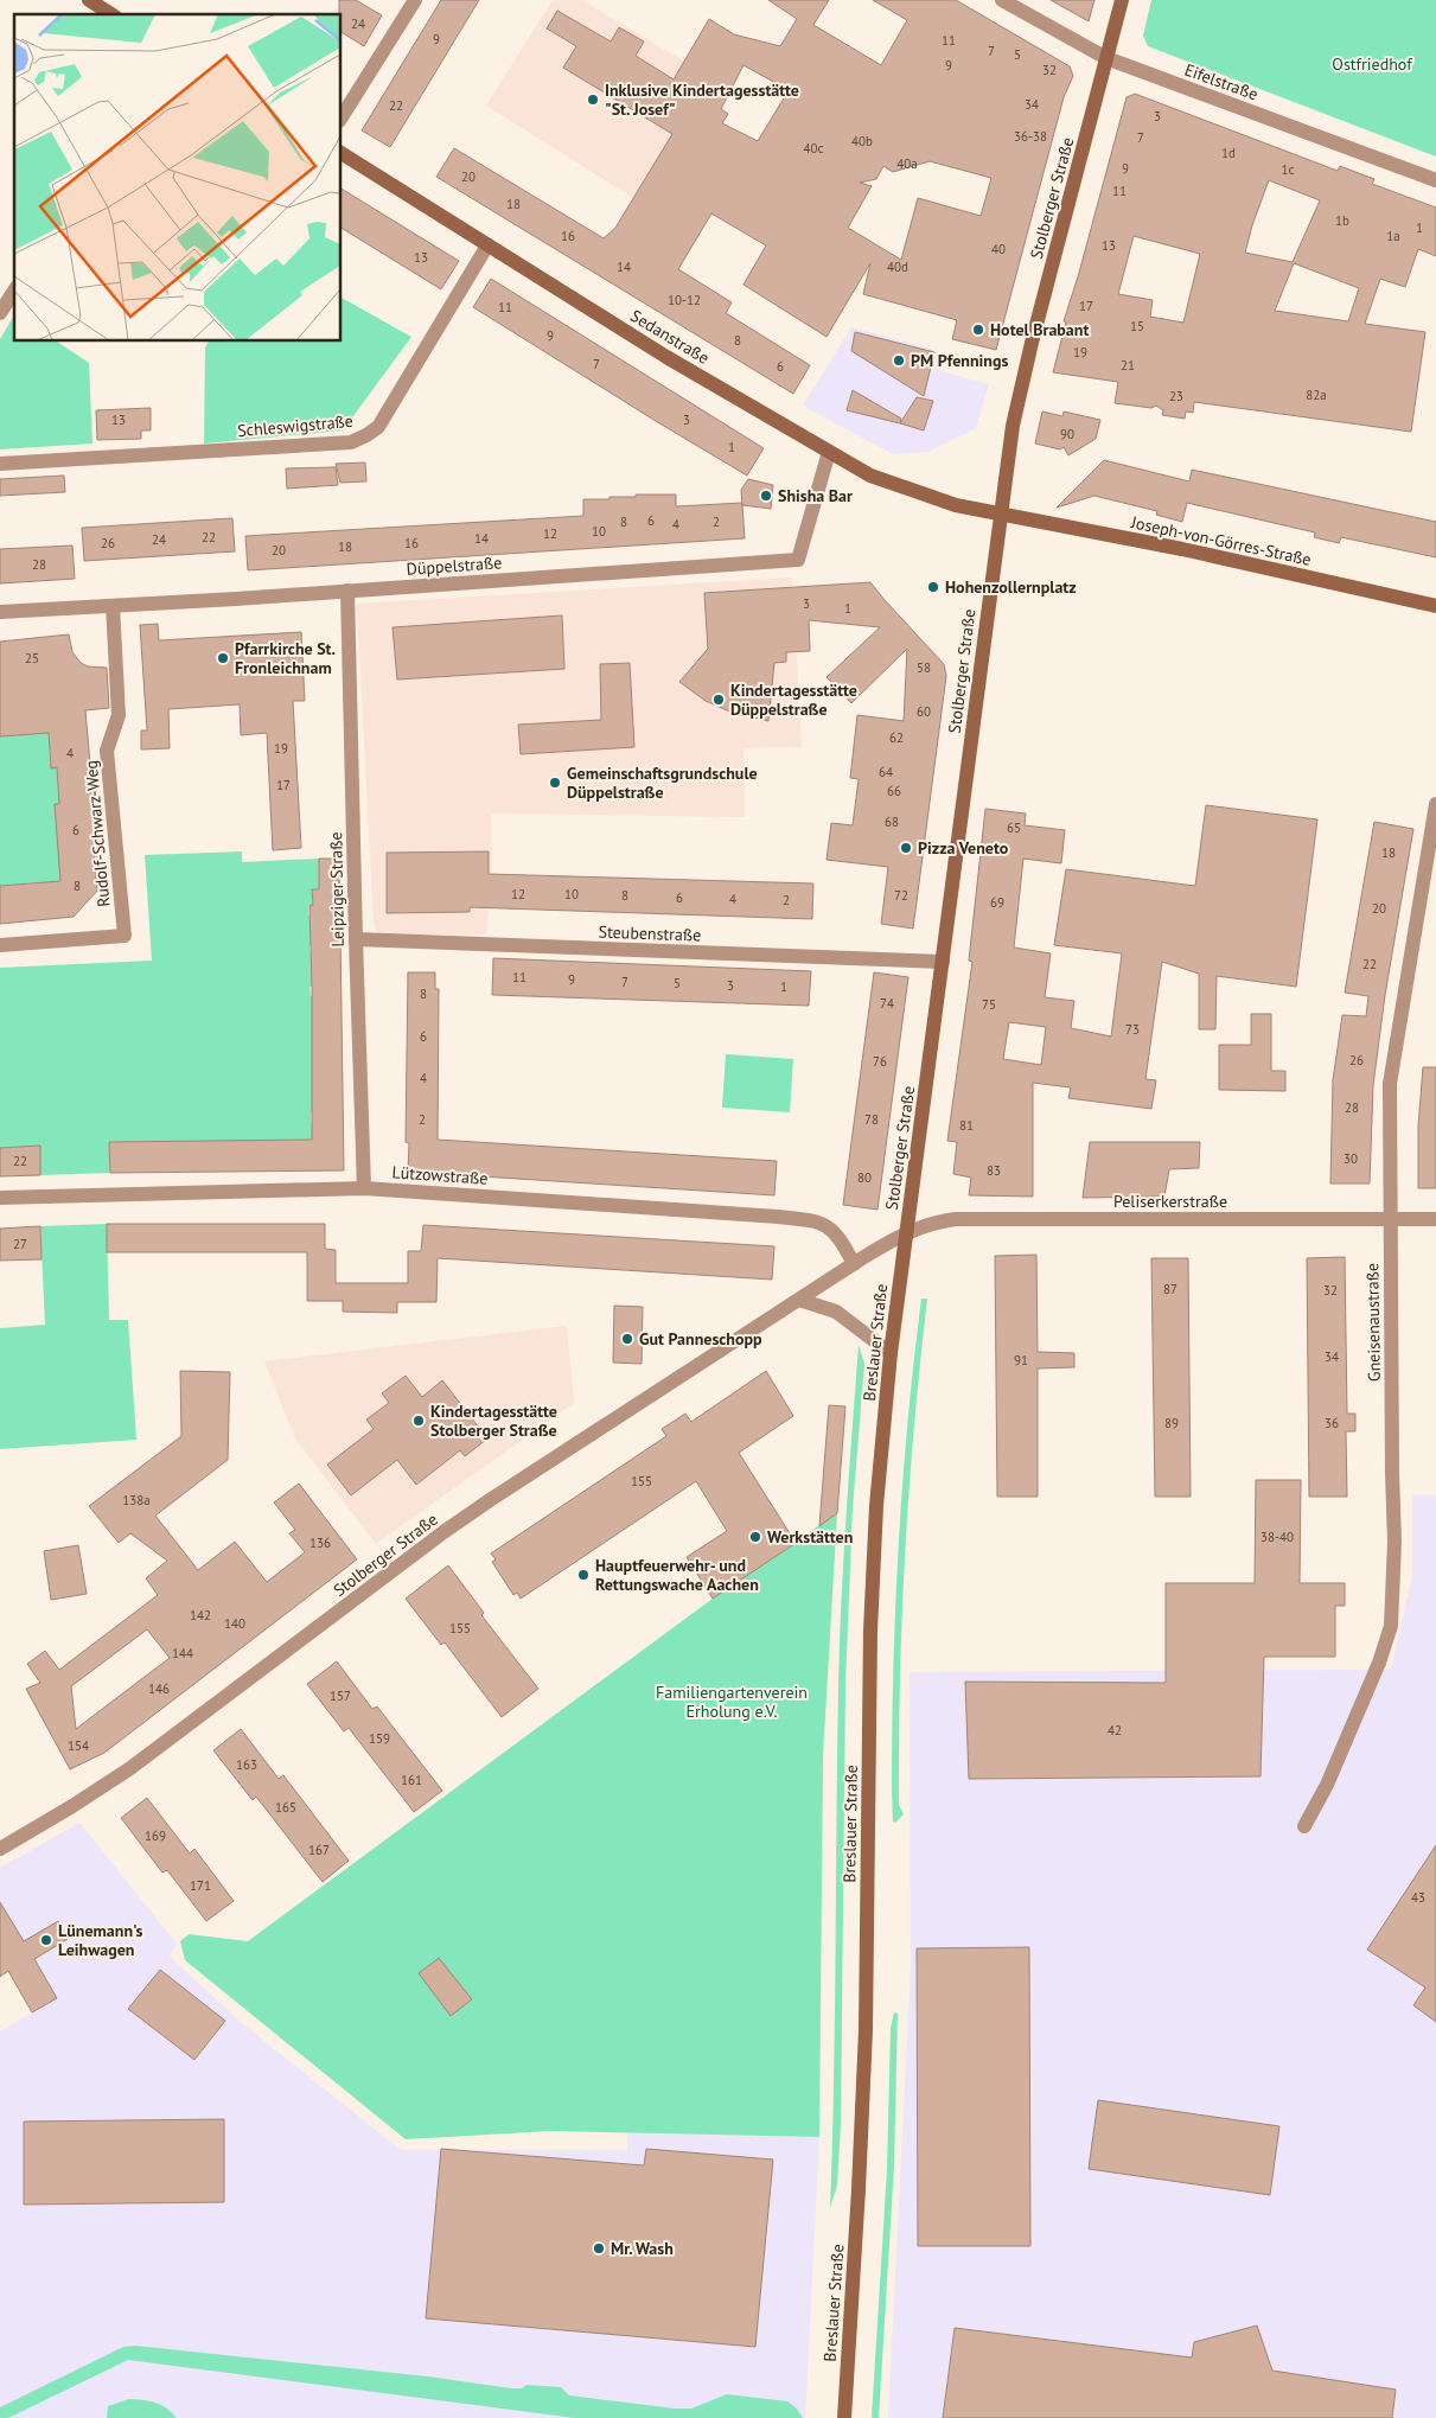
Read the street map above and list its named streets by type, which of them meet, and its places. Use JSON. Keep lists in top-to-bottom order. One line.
{"streets":{"main road":["Stolberger Straße","Sedanstraße","Joseph-von-Görres-Straße","Breslauer Straße"],"street":["Eifelstraße","Schleswigstraße","Düppelstraße","Rudolf-Schwarz-Weg","Leipziger Straße","Steubenstraße","Lützowstraße","Peliserkerstraße","Gneisenaustraße"]},"crossings":[["Eifelstraße","Stolberger Straße"],["Stolberger Straße","Sedanstraße"],["Stolberger Straße","Joseph-von-Görres-Straße"],["Stolberger Straße","Steubenstraße"],["Stolberger Straße","Lützowstraße"],["Stolberger Straße","Peliserkerstraße"],["Stolberger Straße","Breslauer Straße"],["Sedanstraße","Schleswigstraße"],["Sedanstraße","Joseph-von-Görres-Straße"],["Sedanstraße","Düppelstraße"],["Düppelstraße","Rudolf-Schwarz-Weg"],["Düppelstraße","Leipziger Straße"],["Leipziger Straße","Steubenstraße"],["Leipziger Straße","Lützowstraße"],["Peliserkerstraße","Gneisenaustraße"],["Peliserkerstraße","Breslauer Straße"]],"parks":["Ostfriedhof","Familiengartenverein Erholung e.V."],"places":["Inklusive Kindertagesstätte \"St. Josef\"","Hotel Brabant","PM Pfennings","Shisha Bar","Hohenzollernplatz","Pfarrkirche St. Fronleichnam","Kindertagesstätte Düppelstraße","Gemeinschaftsgrundschule Düppelstraße","Pizza Veneto","Gut Panneschopp","Kindertagesstätte Stolberger Straße","Werkstätten","Hauptfeuerwehr- und Rettungswache Aachen","Lünemann's Leihwagen","Mr. Wash"],"house_numbers":["24","9","11","7","5","9","32","34","22","3","36-38","7","40b","40c","1d","40a","9","1c","20","11","18","1b","1","16","1a","13","40","13","14","40d","10-12","17","11","15","9","8","19","7","21","6","82a","23","13","3","90","1","6","8","2","4","10","12","22","14","24","26","16","18","20","28","3","1","25","58","60","62","19","4","64","17","66","68","65","6","18","8","12","10","8","72","6","4","2","69","20","22","11","9","7","5","3","1","8","74","75","73","6","26","76","4","28","2","78","81","30","22","83","80","27","87","32","34","91","89","36","155","138a","38-40","136","142","140","155","144","146","157","42","159","154","163","161","165","169","167","171","43"]}
